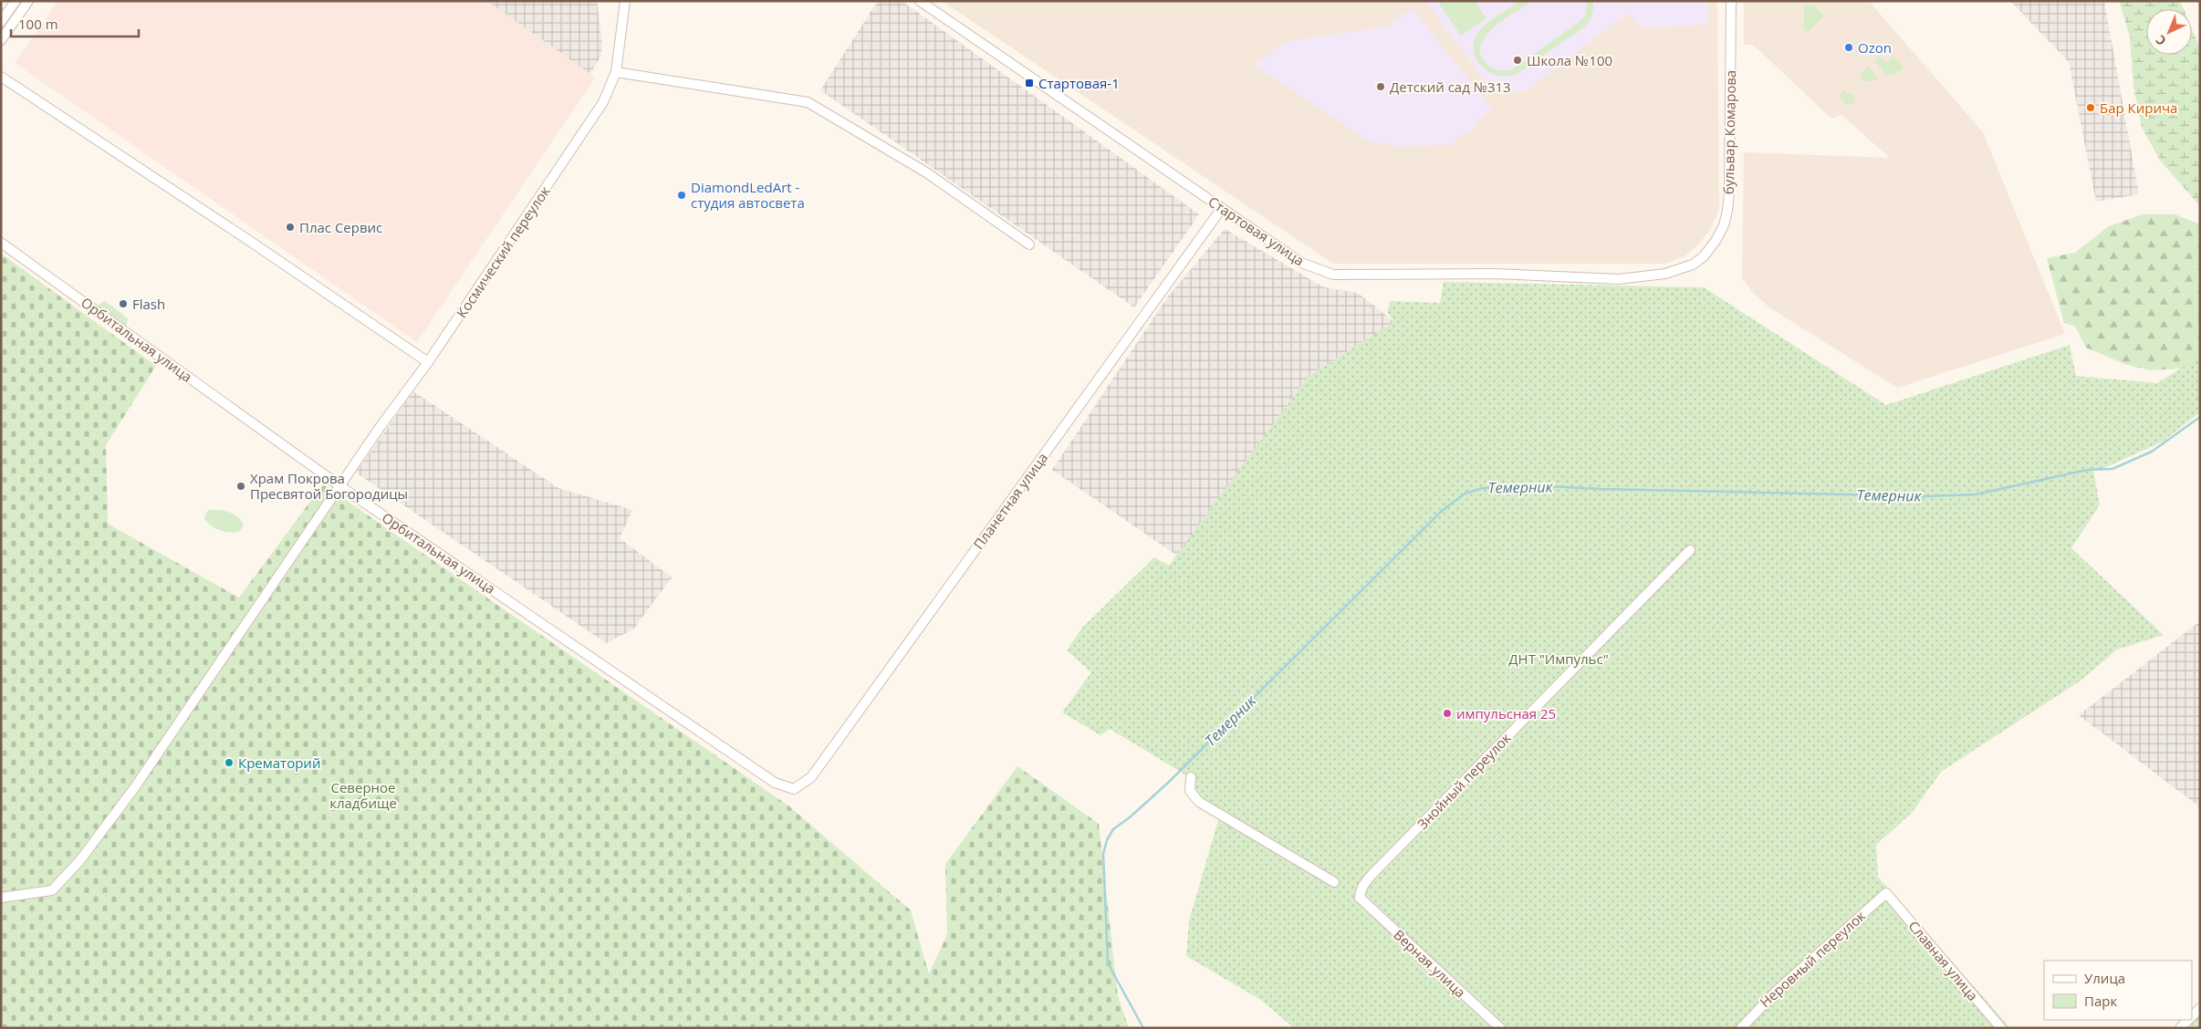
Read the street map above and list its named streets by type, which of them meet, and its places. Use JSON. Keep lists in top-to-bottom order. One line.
{"streets":{"street":["бульвар Комарова","Стартовая улица","Космический переулок","Орбитальная улица","Планетная улица","Знойный переулок","Неровный переулок","Славная улица","Верная улица"]},"crossings":[["бульвар Комарова","Стартовая улица"],["Стартовая улица","Планетная улица"],["Космический переулок","Орбитальная улица"],["Орбитальная улица","Планетная улица"],["Знойный переулок","Верная улица"],["Неровный переулок","Славная улица"]],"water":["Темерник"],"parks":["ДНТ \"Импульс\"","Северное кладбище"],"places":{"other":["Ozon","Школа №100","Детский сад №313","Бар Кирича","DiamondLedArt - студия автосвета","Плас Сервис","Flash","Храм Покрова Пресвятой Богородицы","импульсная 25","Крематорий"],"transit":["Стартовая-1"]},"legend":["Улица","Парк"],"scale_bar":"100 m","north":"bottom left"}
